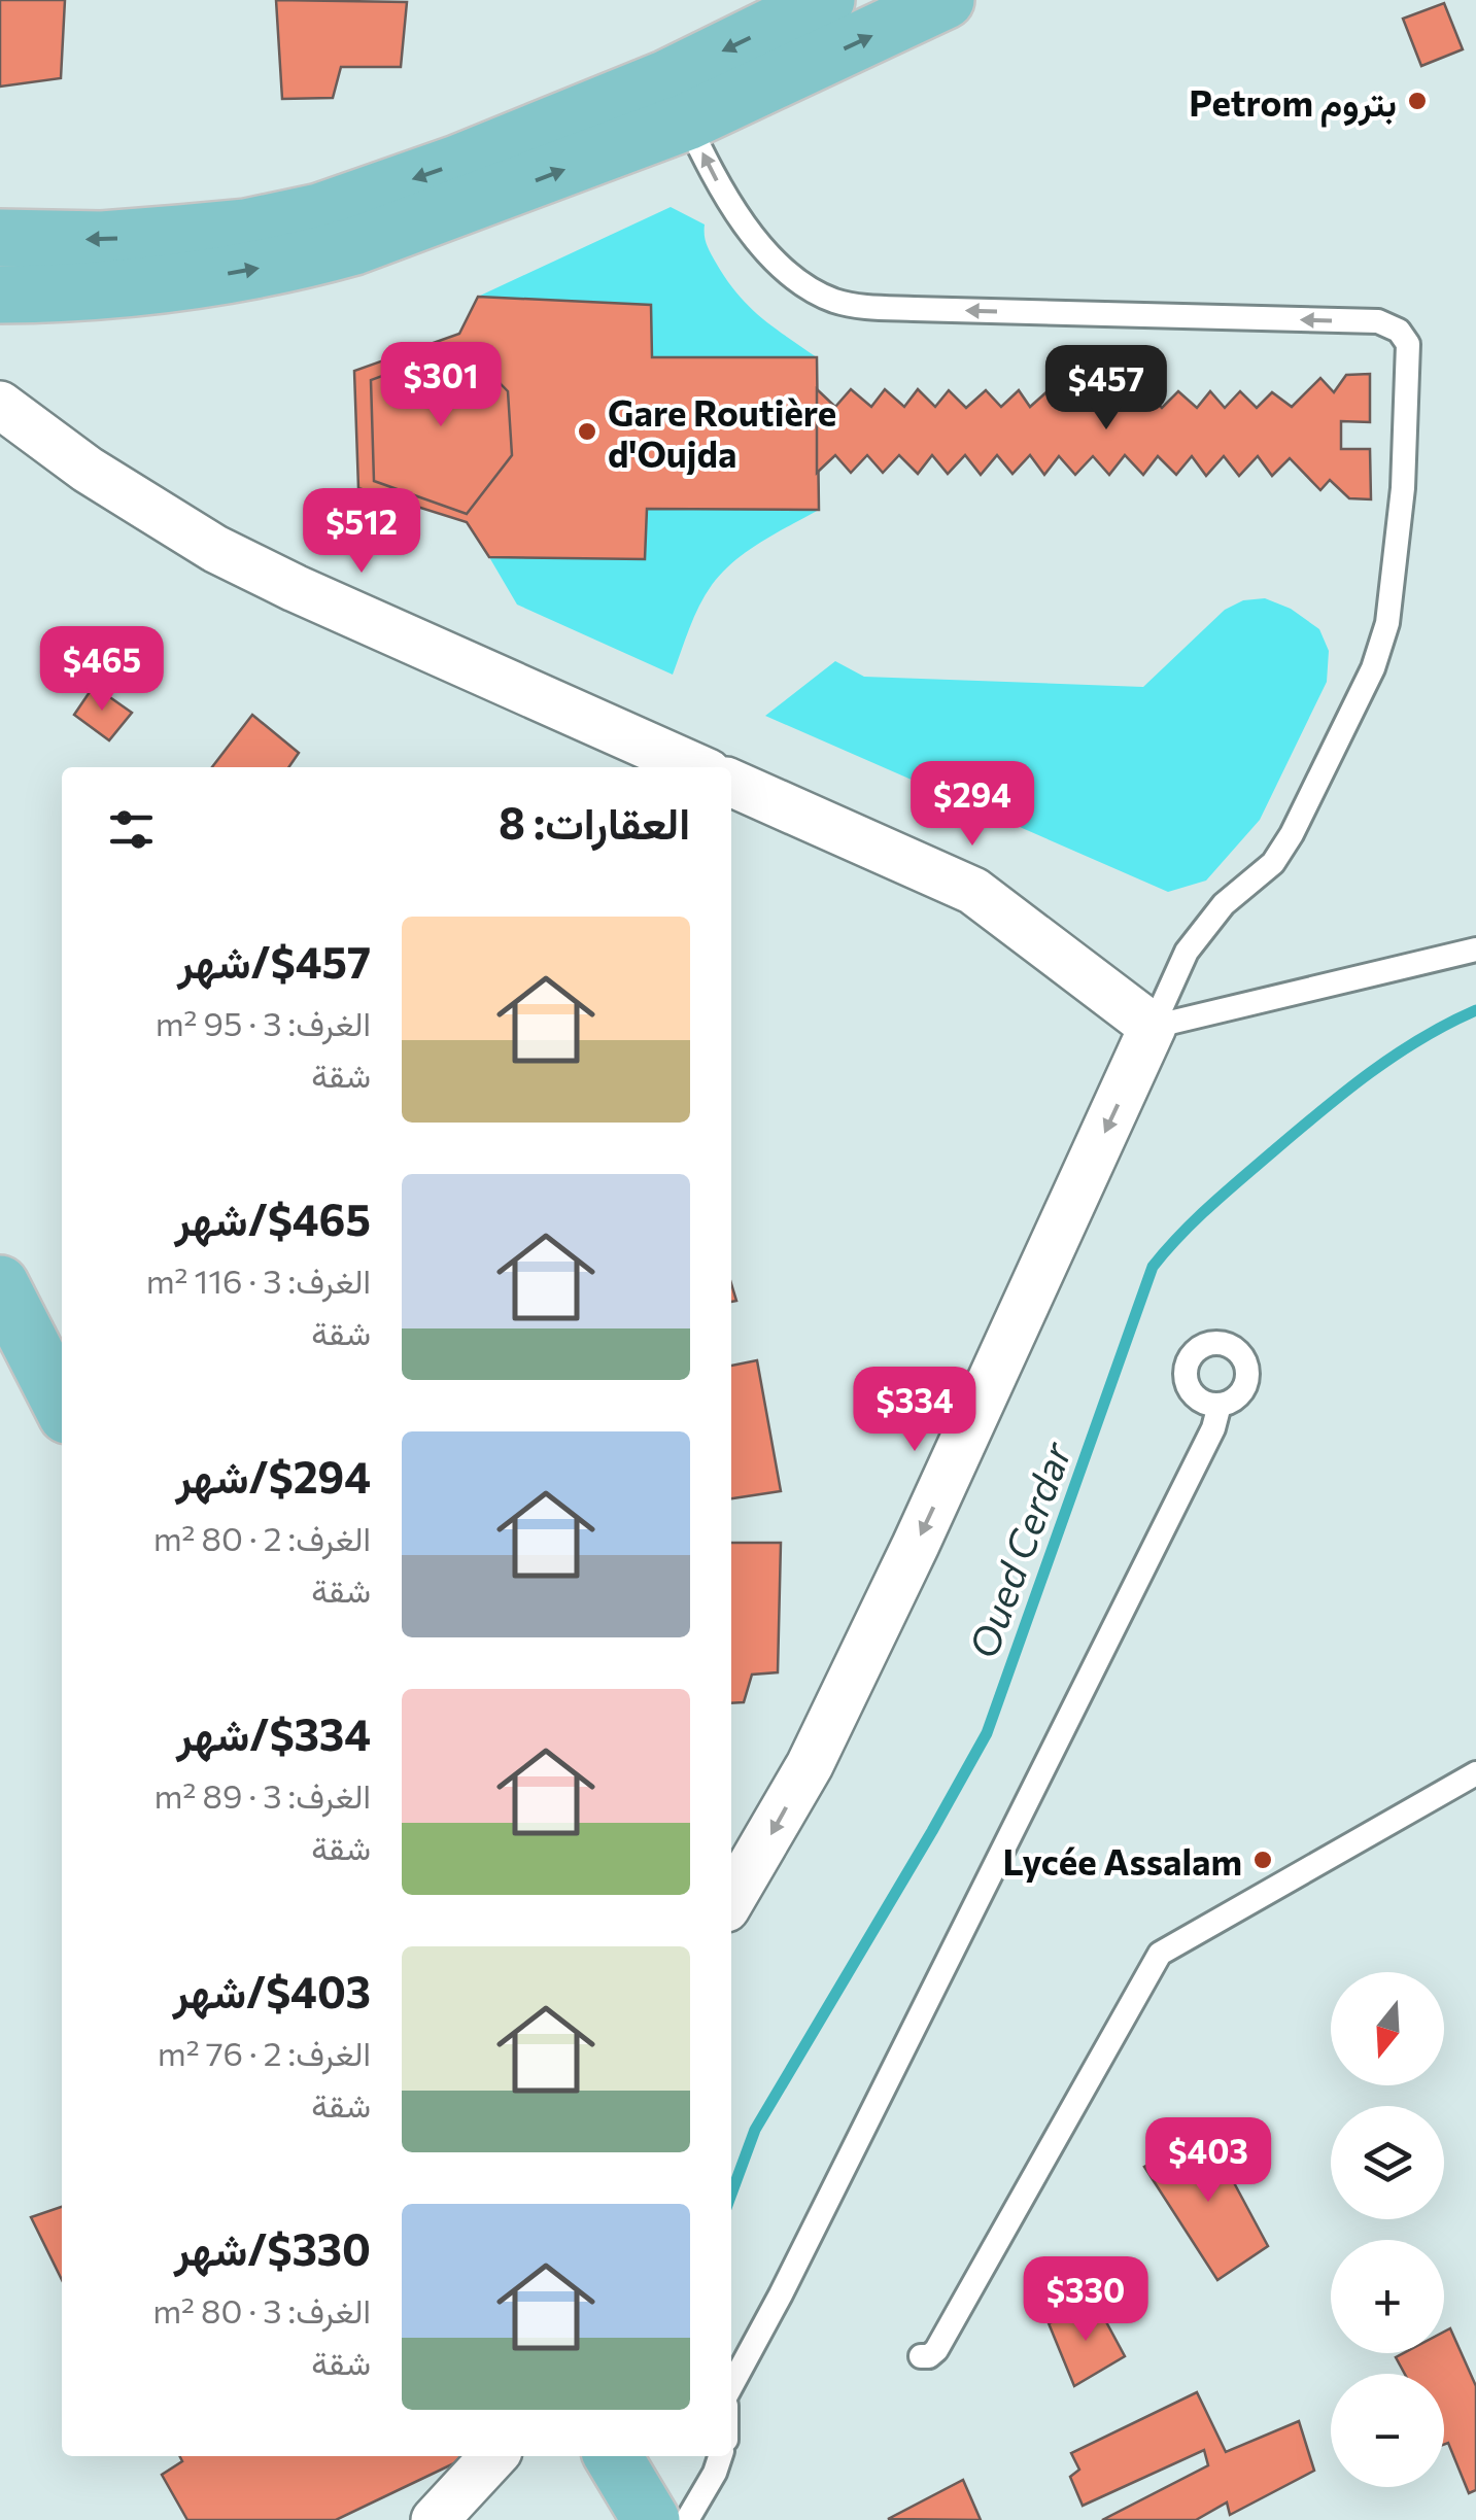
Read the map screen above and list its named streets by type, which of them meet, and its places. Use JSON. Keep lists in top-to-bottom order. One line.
{"water":["Oued Cerdar"],"places":["Petrom بتروم","Gare Routière d'Oujda","Lycée Assalam"],"north":"bottom","page":{"price":["$301","$457","$512","$465","$294","$334","$403","$330"],"heading":"العقارات: 8","list":[{"name":"$457/شهر","note":"الغرف: 3 · 95 m² · شقة"},{"name":"$465/شهر","note":"الغرف: 3 · 116 m² · شقة"},{"name":"$294/شهر","note":"الغرف: 2 · 80 m² · شقة"},{"name":"$334/شهر","note":"الغرف: 3 · 89 m² · شقة"},{"name":"$403/شهر","note":"الغرف: 2 · 76 m² · شقة"},{"name":"$330/شهر","note":"الغرف: 3 · 80 m² · شقة"}],"map_buttons":["+","−"]}}
